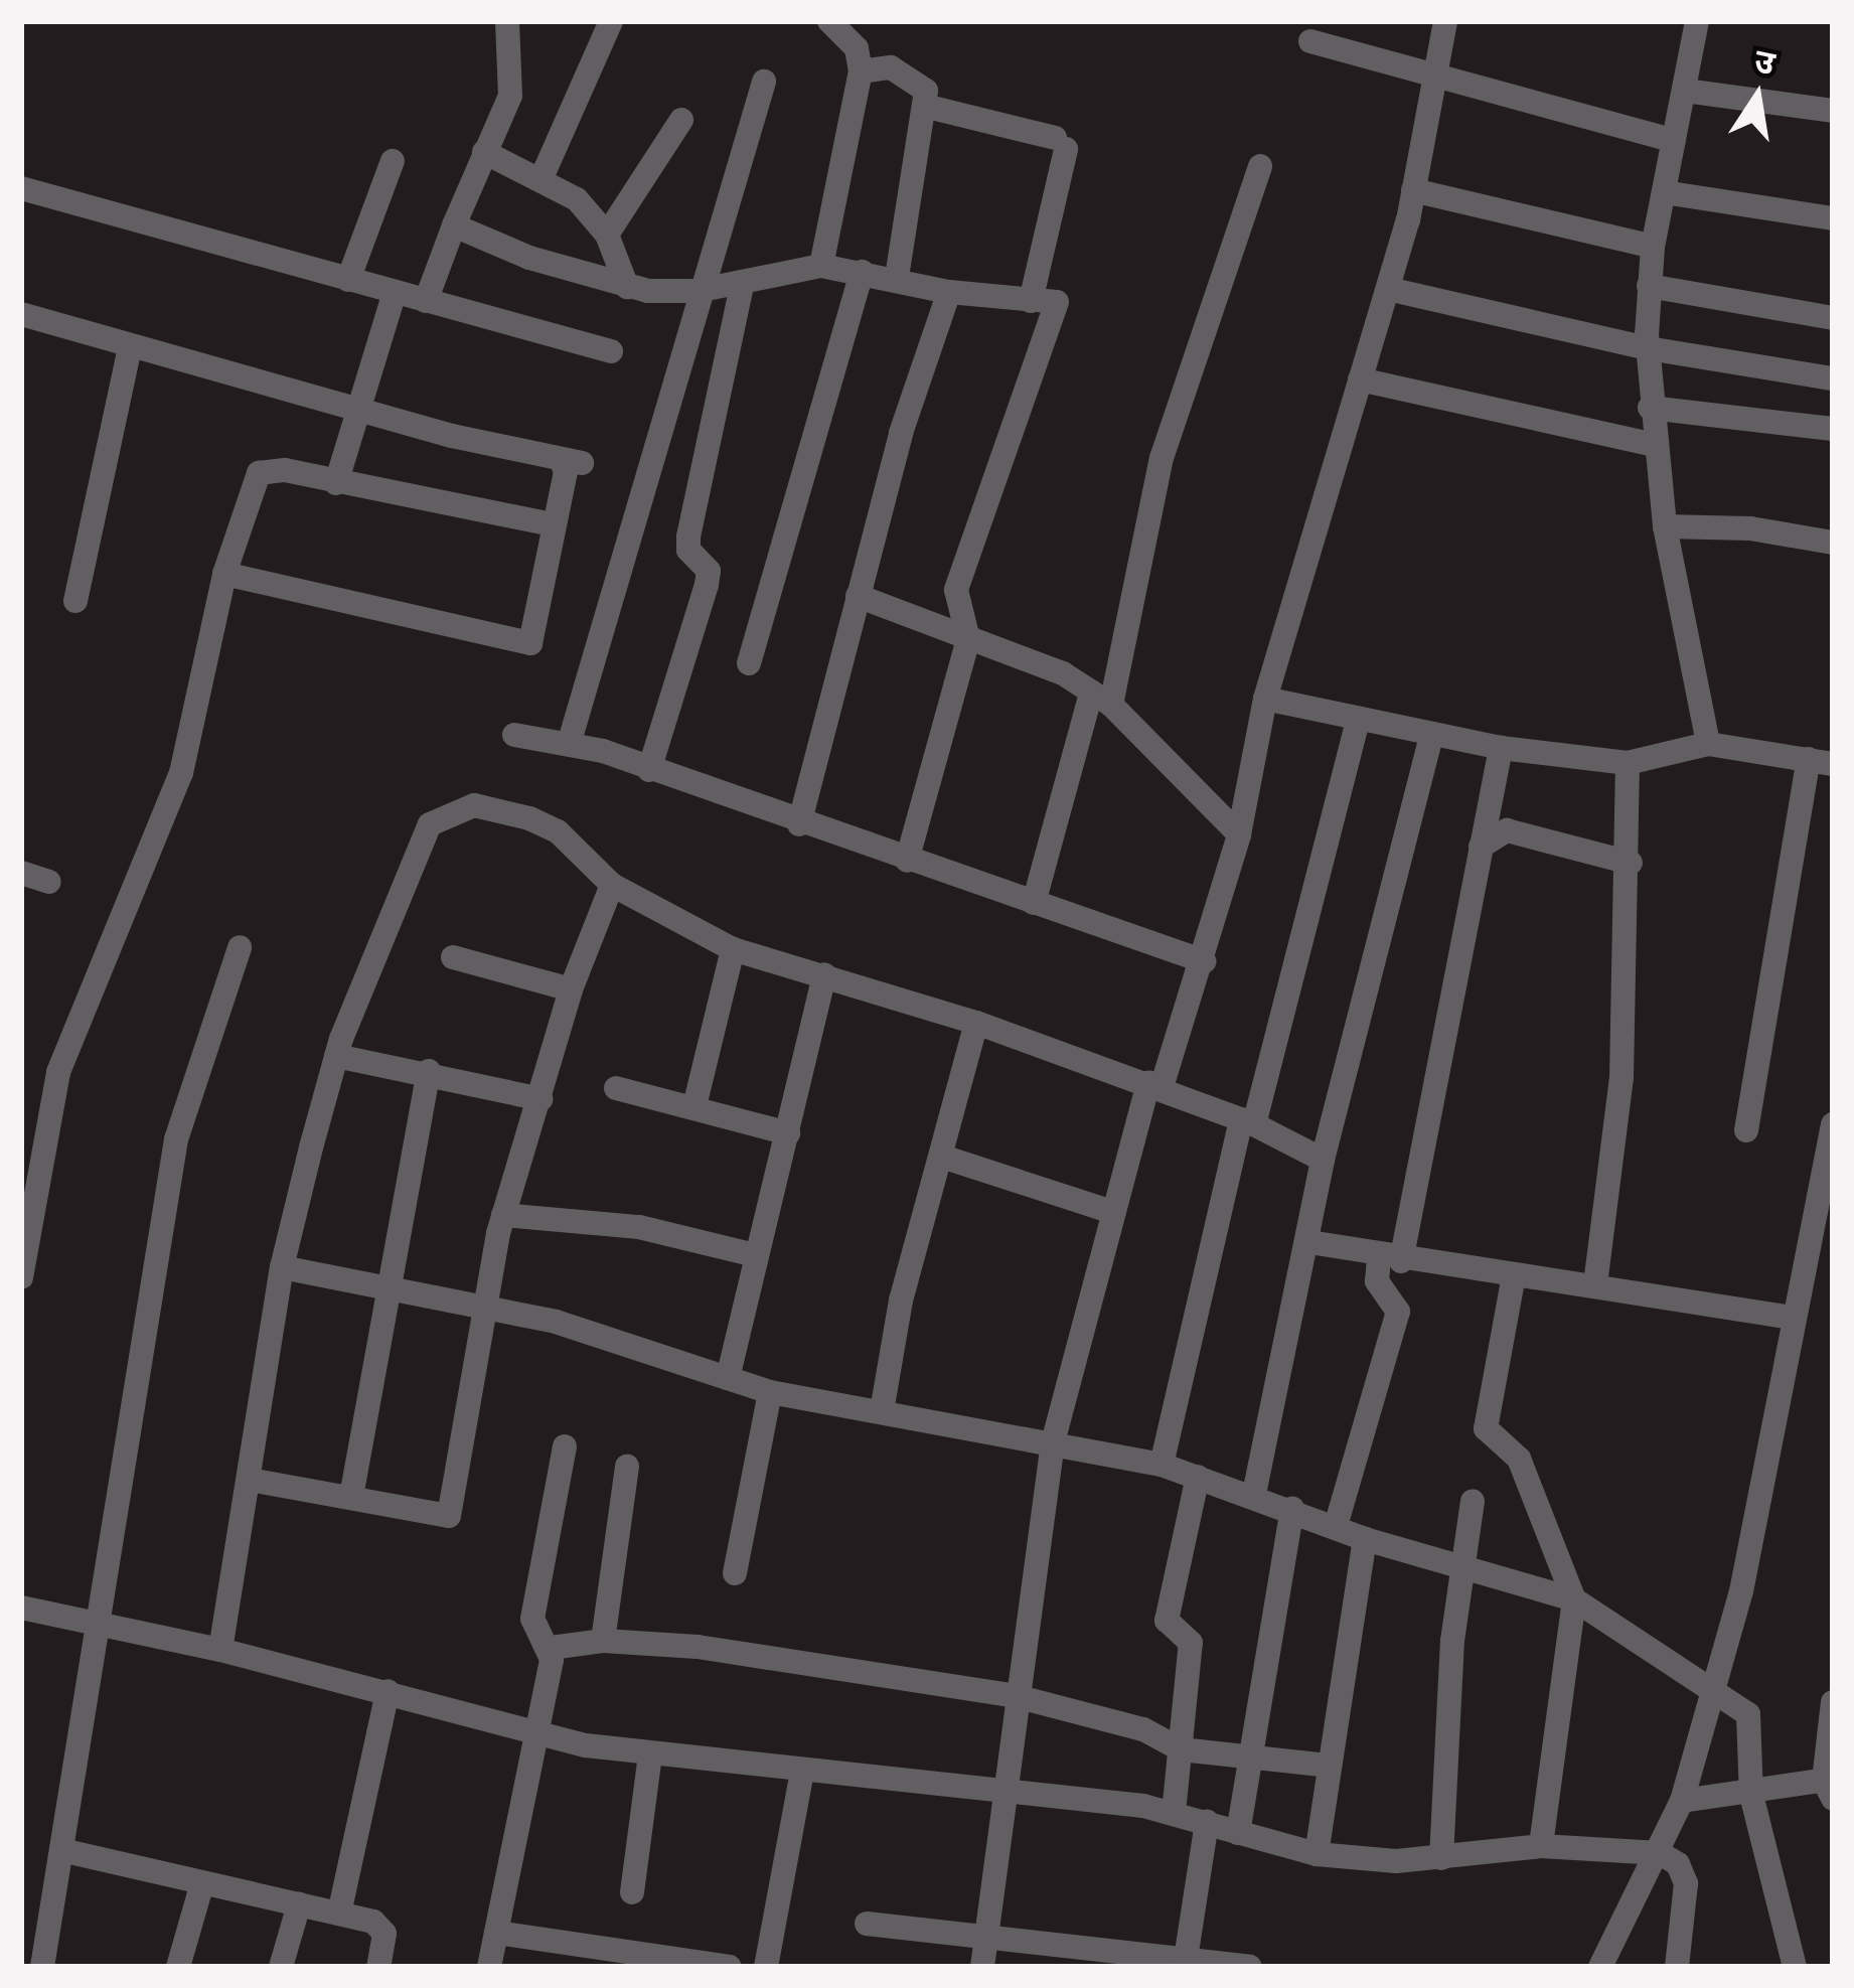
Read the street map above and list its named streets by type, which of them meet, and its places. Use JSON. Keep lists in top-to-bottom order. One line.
{"north":"top"}
